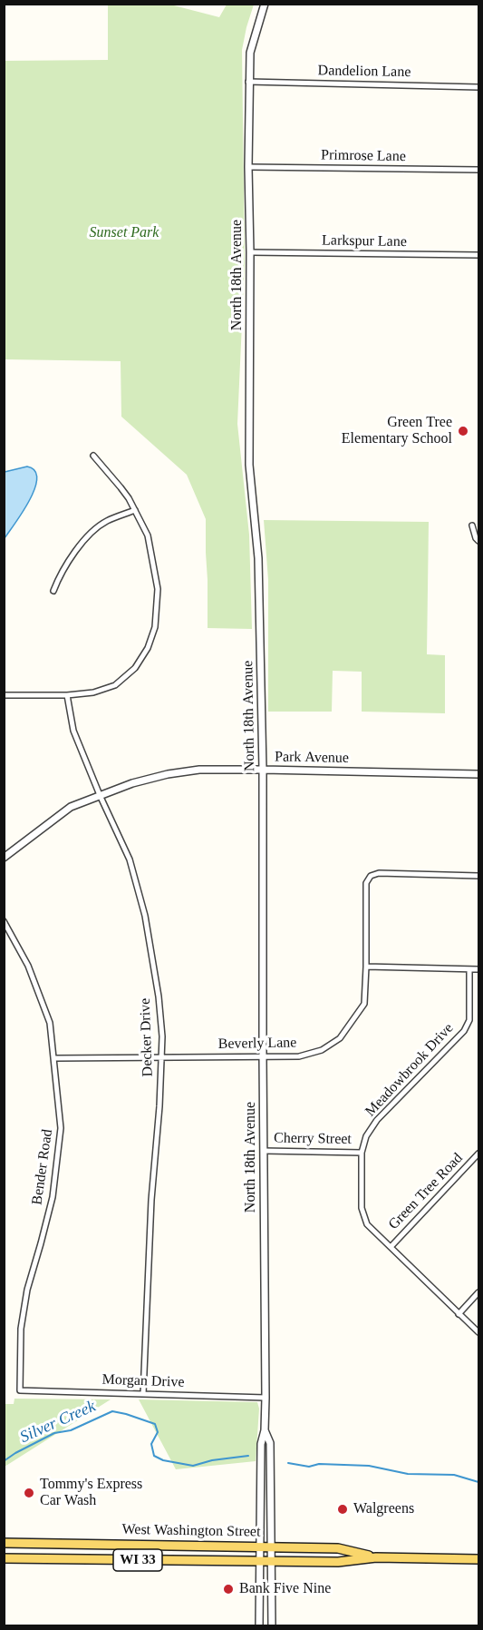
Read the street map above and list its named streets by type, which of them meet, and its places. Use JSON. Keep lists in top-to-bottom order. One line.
{"streets":{"main road":["West Washington Street","WI 33"],"street":["Dandelion Lane","Primrose Lane","Larkspur Lane","North 18th Avenue","Park Avenue","Decker Drive","Beverly Lane","Meadowbrook Drive","Cherry Street","Bender Road","Green Tree Road","Morgan Drive"]},"crossings":[["Dandelion Lane","North 18th Avenue"],["Primrose Lane","North 18th Avenue"],["Larkspur Lane","North 18th Avenue"],["North 18th Avenue","Park Avenue"],["North 18th Avenue","Beverly Lane"],["North 18th Avenue","Cherry Street"],["North 18th Avenue","Morgan Drive"],["North 18th Avenue","West Washington Street"],["Park Avenue","Decker Drive"],["Decker Drive","Beverly Lane"],["Decker Drive","Morgan Drive"],["Beverly Lane","Bender Road"],["Meadowbrook Drive","Cherry Street"],["Meadowbrook Drive","Green Tree Road"],["Bender Road","Morgan Drive"]],"water":["Silver Creek"],"parks":["Sunset Park"],"places":["Green Tree Elementary School","Tommy's Express Car Wash","Walgreens","Bank Five Nine"]}
